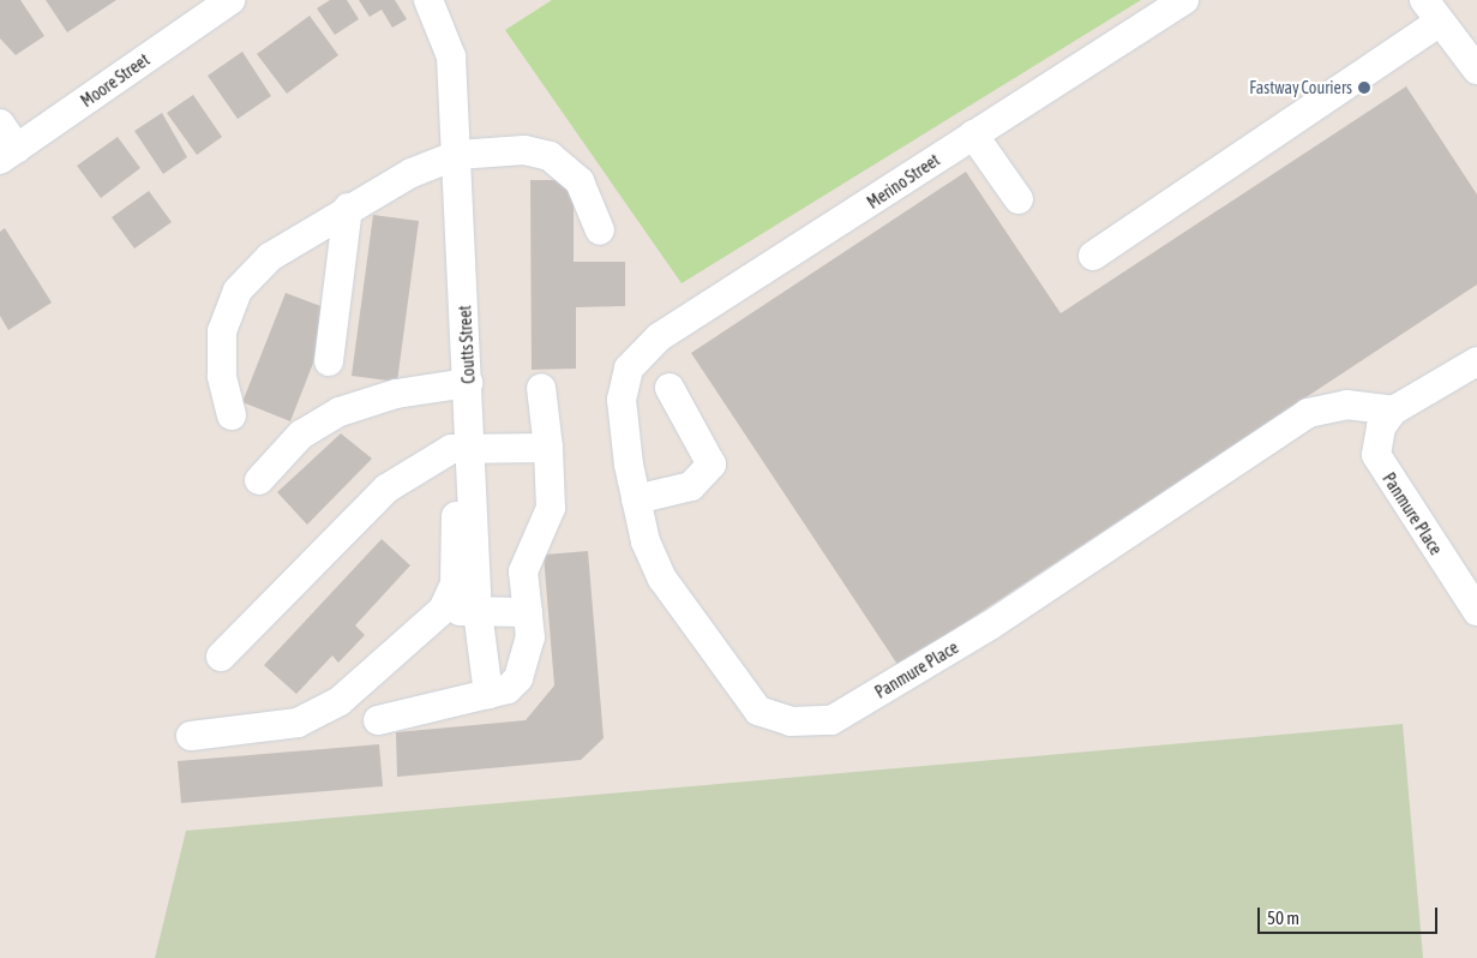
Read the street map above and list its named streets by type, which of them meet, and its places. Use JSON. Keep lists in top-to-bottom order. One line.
{"streets":{"street":["Moore Street","Merino Street","Coutts Street","Panmure Place"]},"crossings":[["Merino Street","Panmure Place"]],"places":["Fastway Couriers"],"scale_bar":"50 m"}
